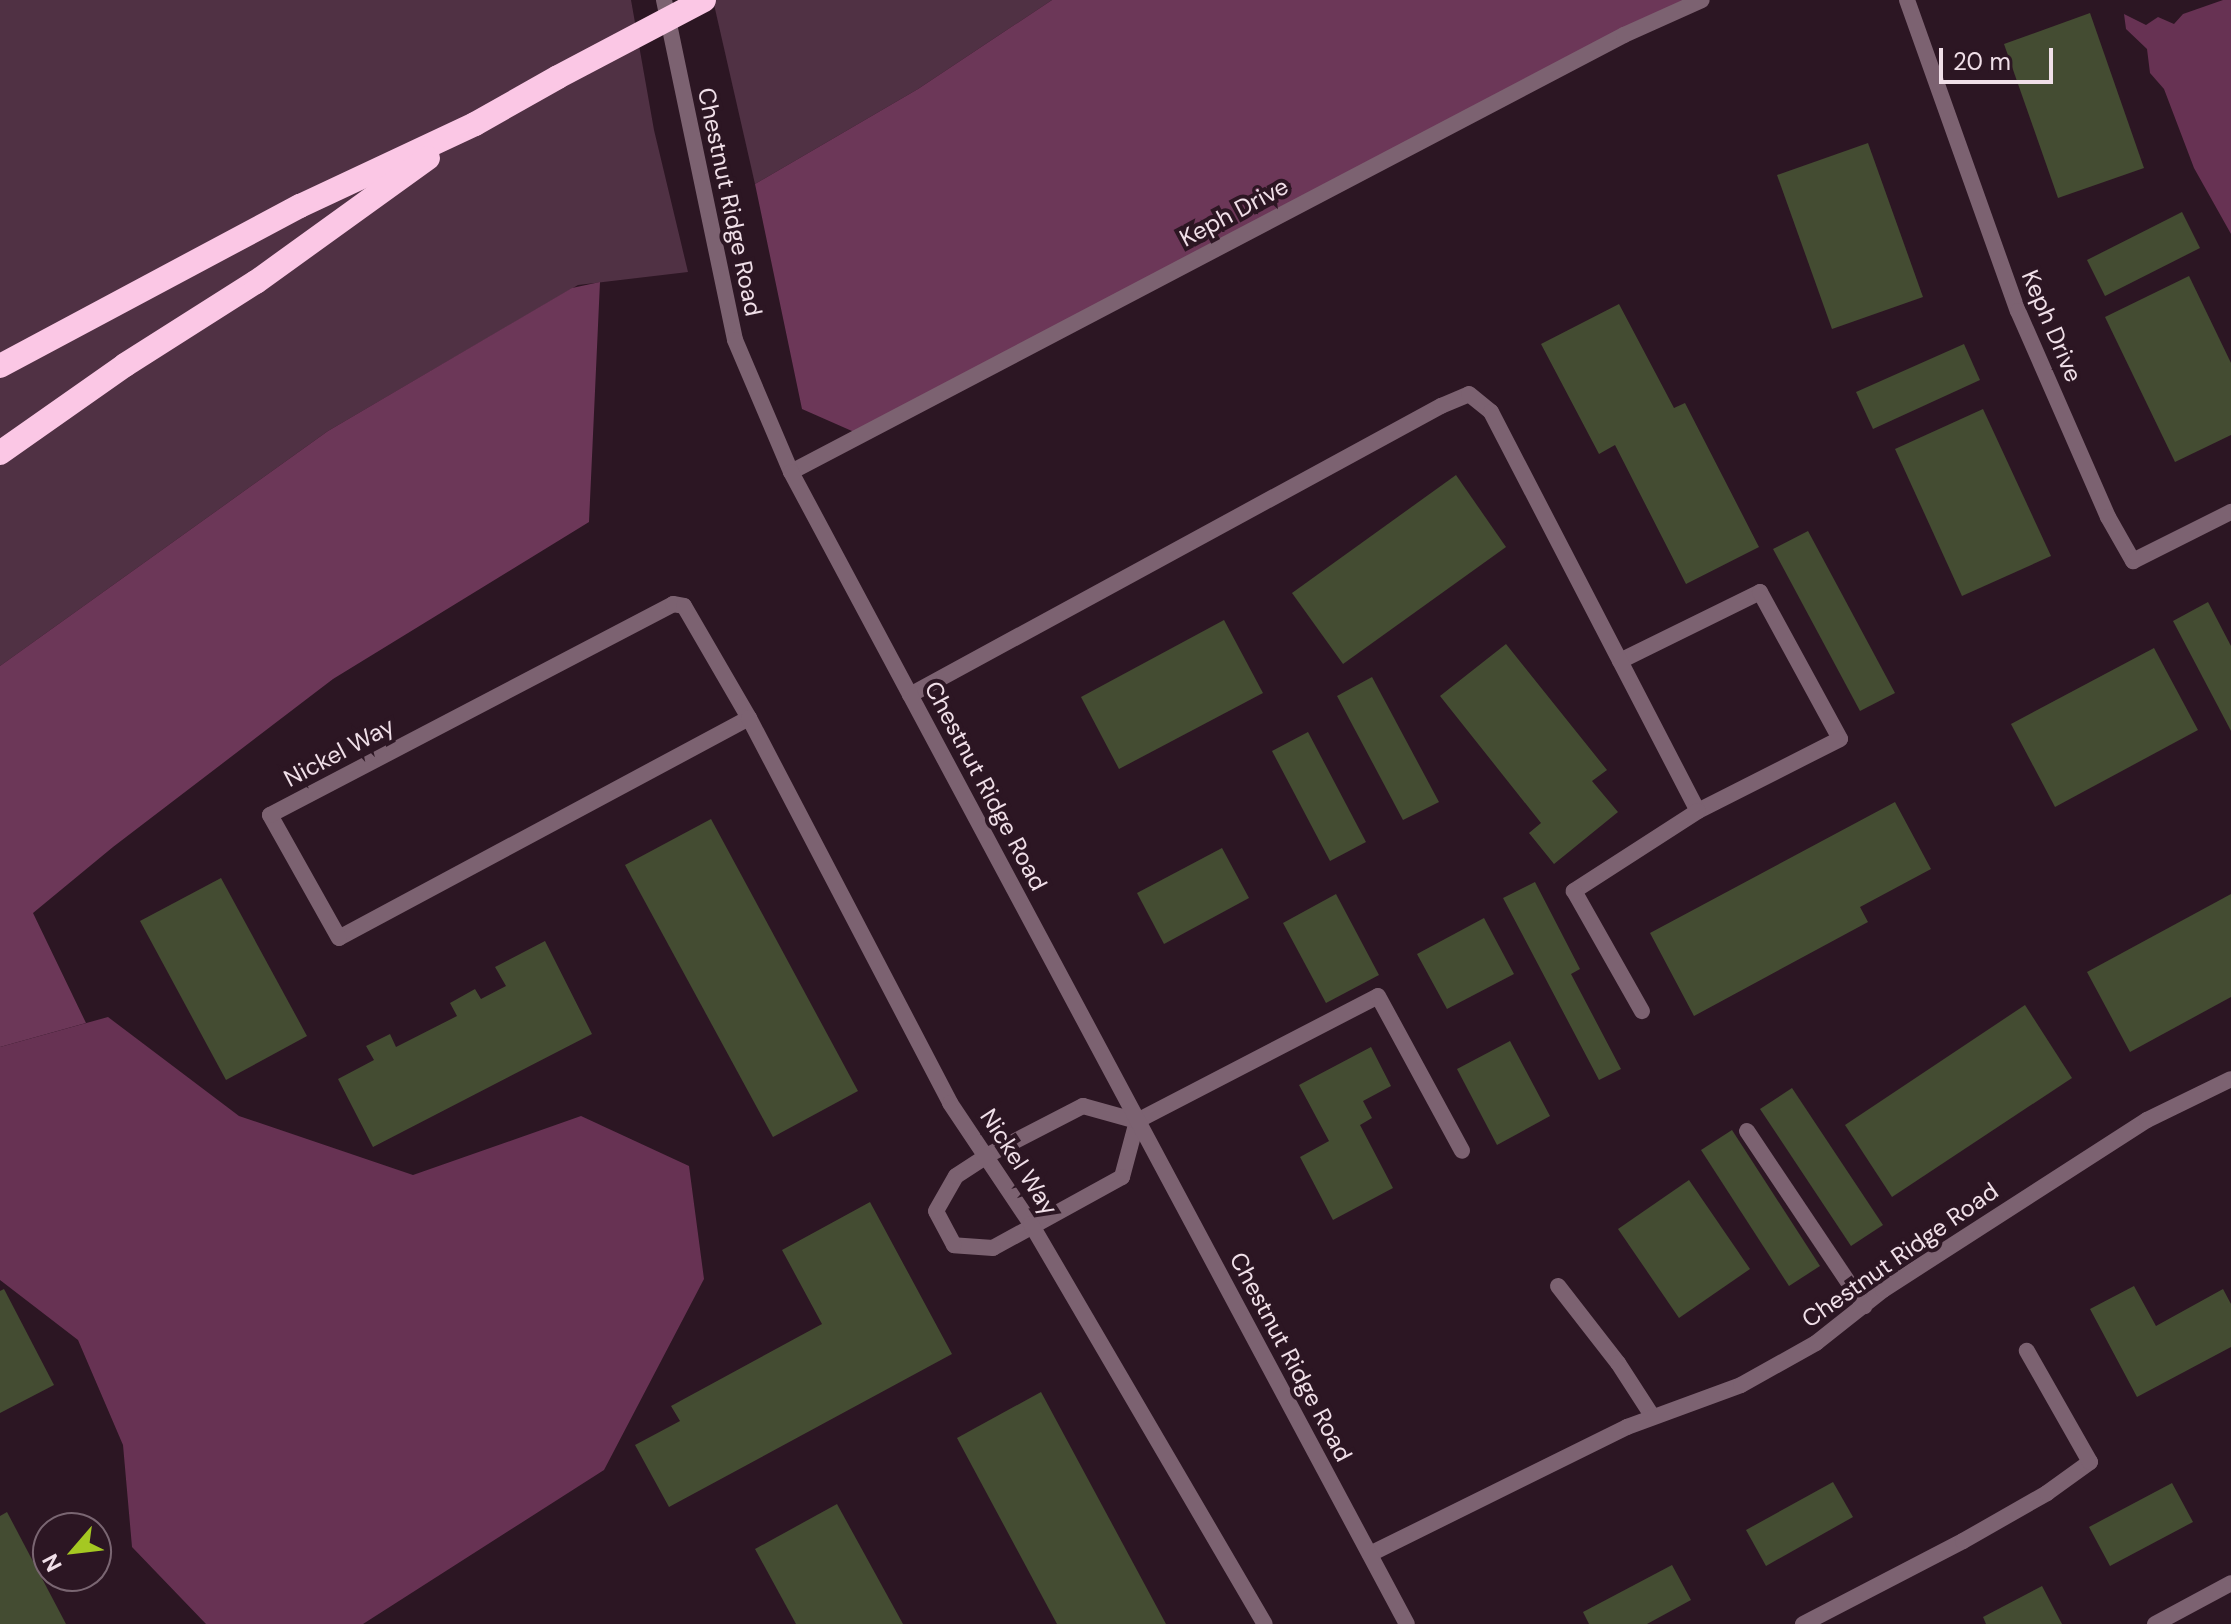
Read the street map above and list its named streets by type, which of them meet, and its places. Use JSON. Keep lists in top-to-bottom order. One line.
{"streets":{"street":["Chestnut Ridge Road","Keph Drive","Nickel Way"]},"crossings":[["Chestnut Ridge Road","Keph Drive"]],"scale_bar":"20 m","north":"bottom left"}
